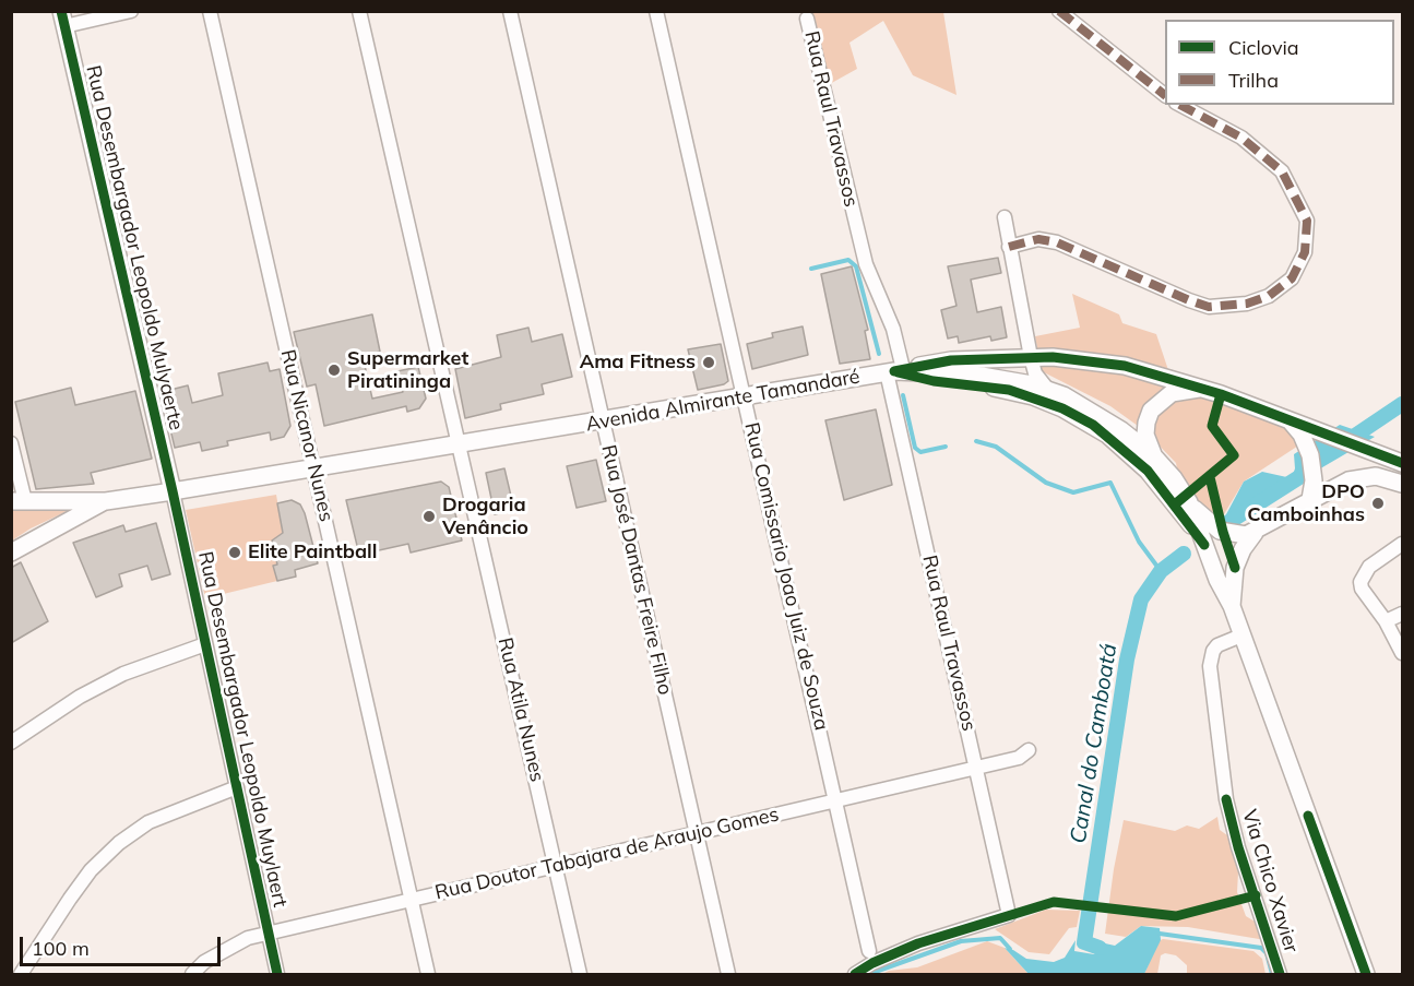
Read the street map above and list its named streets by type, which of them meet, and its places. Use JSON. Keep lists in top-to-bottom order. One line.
{"streets":{"street":["Rua Raul Travassos","Rua Desembargador Leopoldo Mulyaerte","Avenida Almirante Tamandaré","Rua Nicanor Nunes","Rua José Dantas Freire Filho","Rua Comissario Joao Juiz de Souza","Rua Atila Nunes","Rua Desembargador Leopoldo Muylaert","Rua Doutor Tabajara de Araujo Gomes","Via Chico Xavier"]},"crossings":[["Rua Raul Travassos","Avenida Almirante Tamandaré"],["Rua Raul Travassos","Rua Doutor Tabajara de Araujo Gomes"],["Rua Desembargador Leopoldo Mulyaerte","Avenida Almirante Tamandaré"],["Rua Desembargador Leopoldo Mulyaerte","Rua Desembargador Leopoldo Muylaert"],["Avenida Almirante Tamandaré","Rua Nicanor Nunes"],["Avenida Almirante Tamandaré","Rua José Dantas Freire Filho"],["Avenida Almirante Tamandaré","Rua Comissario Joao Juiz de Souza"],["Avenida Almirante Tamandaré","Rua Atila Nunes"],["Avenida Almirante Tamandaré","Rua Desembargador Leopoldo Muylaert"],["Avenida Almirante Tamandaré","Via Chico Xavier"],["Rua Nicanor Nunes","Rua Doutor Tabajara de Araujo Gomes"],["Rua José Dantas Freire Filho","Rua Doutor Tabajara de Araujo Gomes"],["Rua Comissario Joao Juiz de Souza","Rua Doutor Tabajara de Araujo Gomes"],["Rua Atila Nunes","Rua Doutor Tabajara de Araujo Gomes"],["Rua Desembargador Leopoldo Muylaert","Rua Doutor Tabajara de Araujo Gomes"]],"water":["Canal do Camboatá"],"places":["Ama Fitness","Supermarket Piratininga","DPO Camboinhas","Drogaria Venâncio","Elite Paintball"],"legend":["Ciclovia","Trilha"],"scale_bar":"100 m"}
